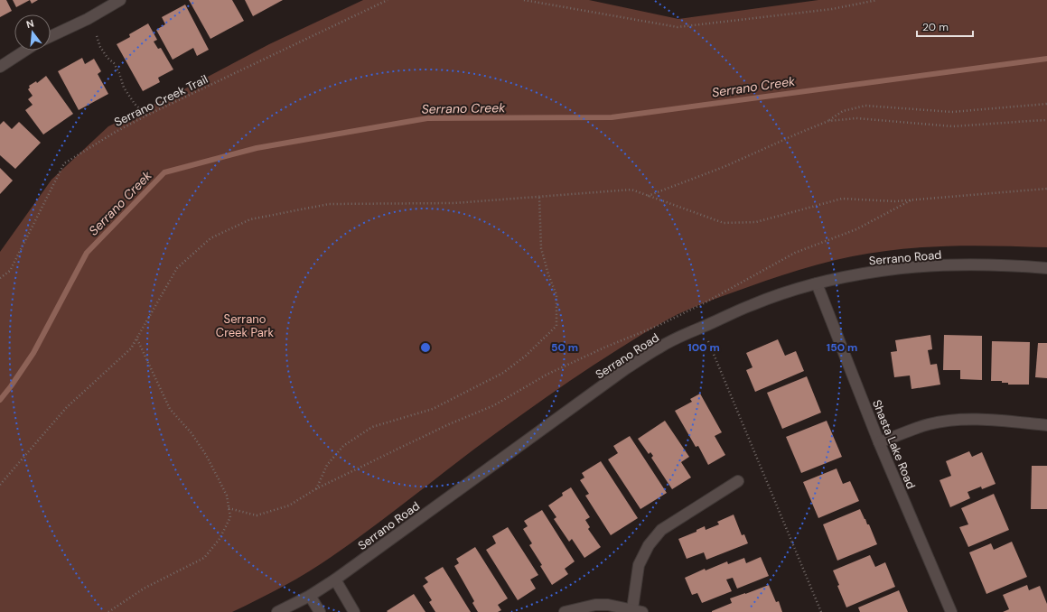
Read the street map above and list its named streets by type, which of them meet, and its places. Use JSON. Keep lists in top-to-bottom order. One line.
{"streets":{"street":["Serrano Road","Shasta Lake Road"],"path":["Serrano Creek Trail"]},"crossings":[["Serrano Road","Shasta Lake Road"]],"water":["Serrano Creek"],"parks":["Serrano Creek Park"],"scale_bar":"20 m","north":"top","rings":["50 m","100 m","150 m"]}
